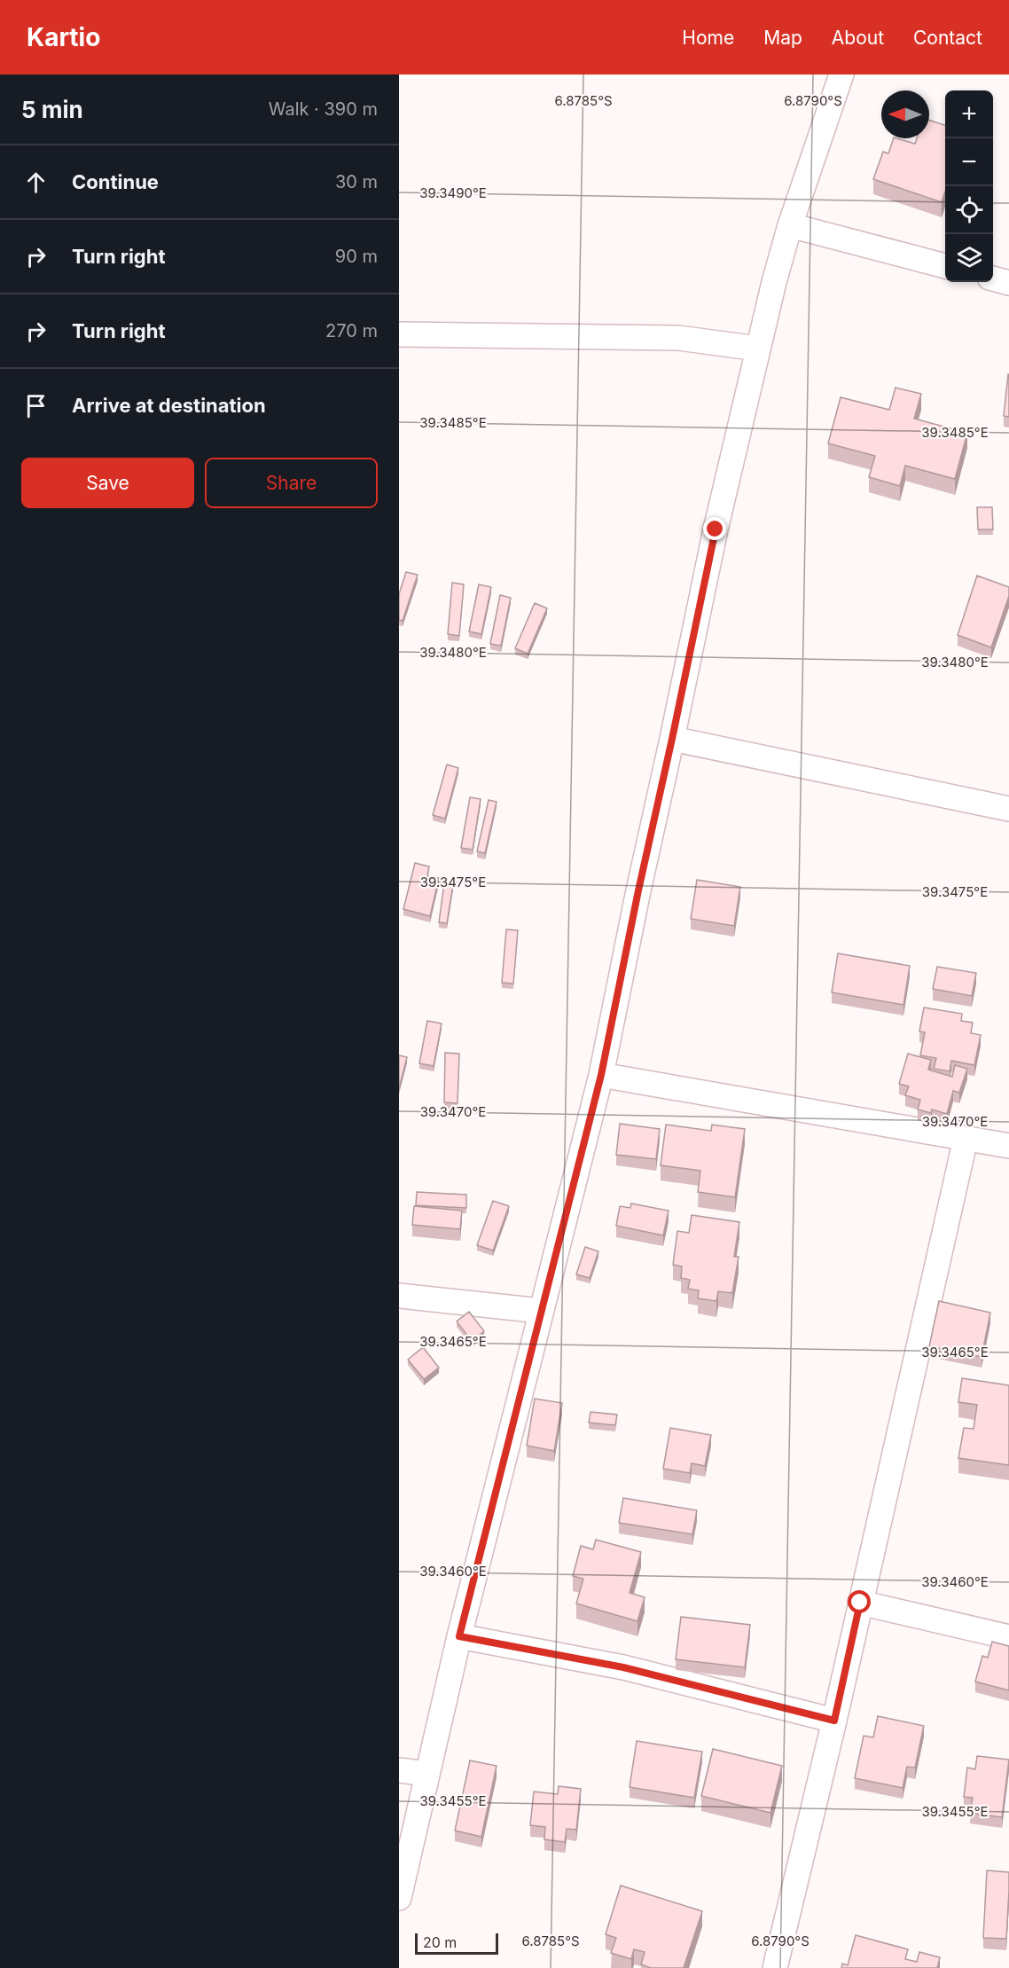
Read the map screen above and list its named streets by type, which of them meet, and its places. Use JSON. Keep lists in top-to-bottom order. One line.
{"scale_bar":"20 m","north":"left","page":{"header":"Kartio","nav":["Home","Map","About","Contact"],"heading":["5 min","Walk · 390 m"],"map_buttons":["+","−"],"list":[["Continue","30 m"],["Turn right","90 m"],["Turn right","270 m"],"Arrive at destination"],"buttons":["Save","Share"],"scale":"20 m"},"coordinates":["6.8785°S","6.8790°S","39.3490°E","39.3485°E","39.3480°E","39.3475°E","39.3470°E","39.3465°E","39.3460°E","39.3455°E"]}
